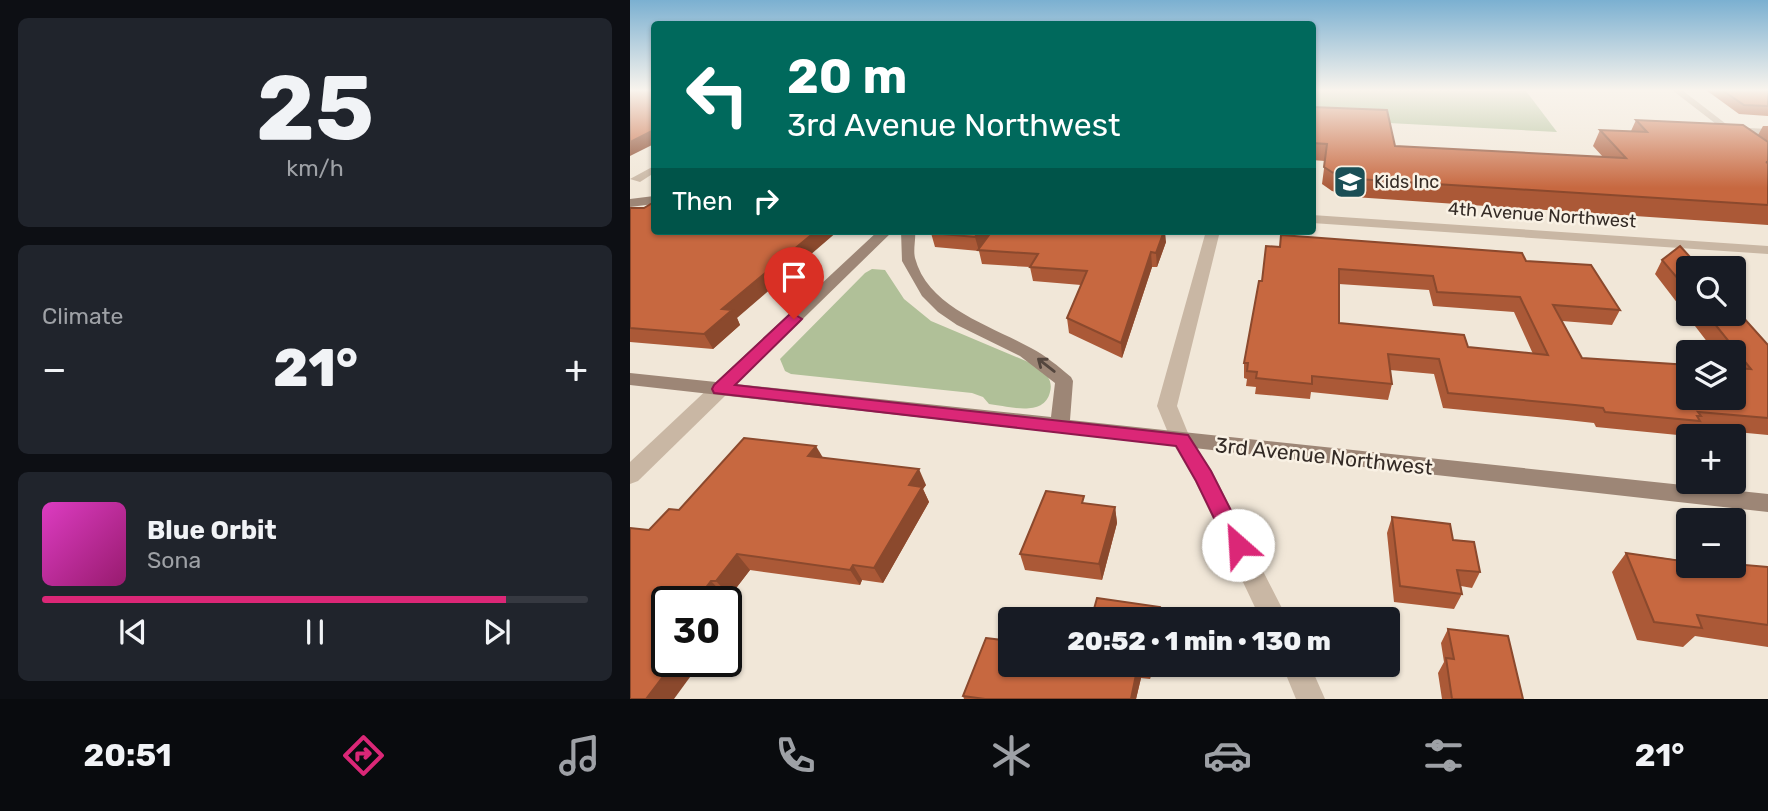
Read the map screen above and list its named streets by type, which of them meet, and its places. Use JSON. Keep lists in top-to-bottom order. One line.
{"streets":{"street":["4th Avenue Northwest","3rd Avenue Northwest"]},"places":{"school or university":["Kids Inc"]},"page":{"tile":[["25","km/h"],"Climate"],"turn":["20 m","3rd Avenue Northwest"],"then":"Then","map_buttons":["+","−"],"heat":["−","21°","+"],"song":["Blue Orbit","Sona"],"limit":"30","trip":"20:52 · 1 min · 130 m","tabs":["20:51","21°"]}}
